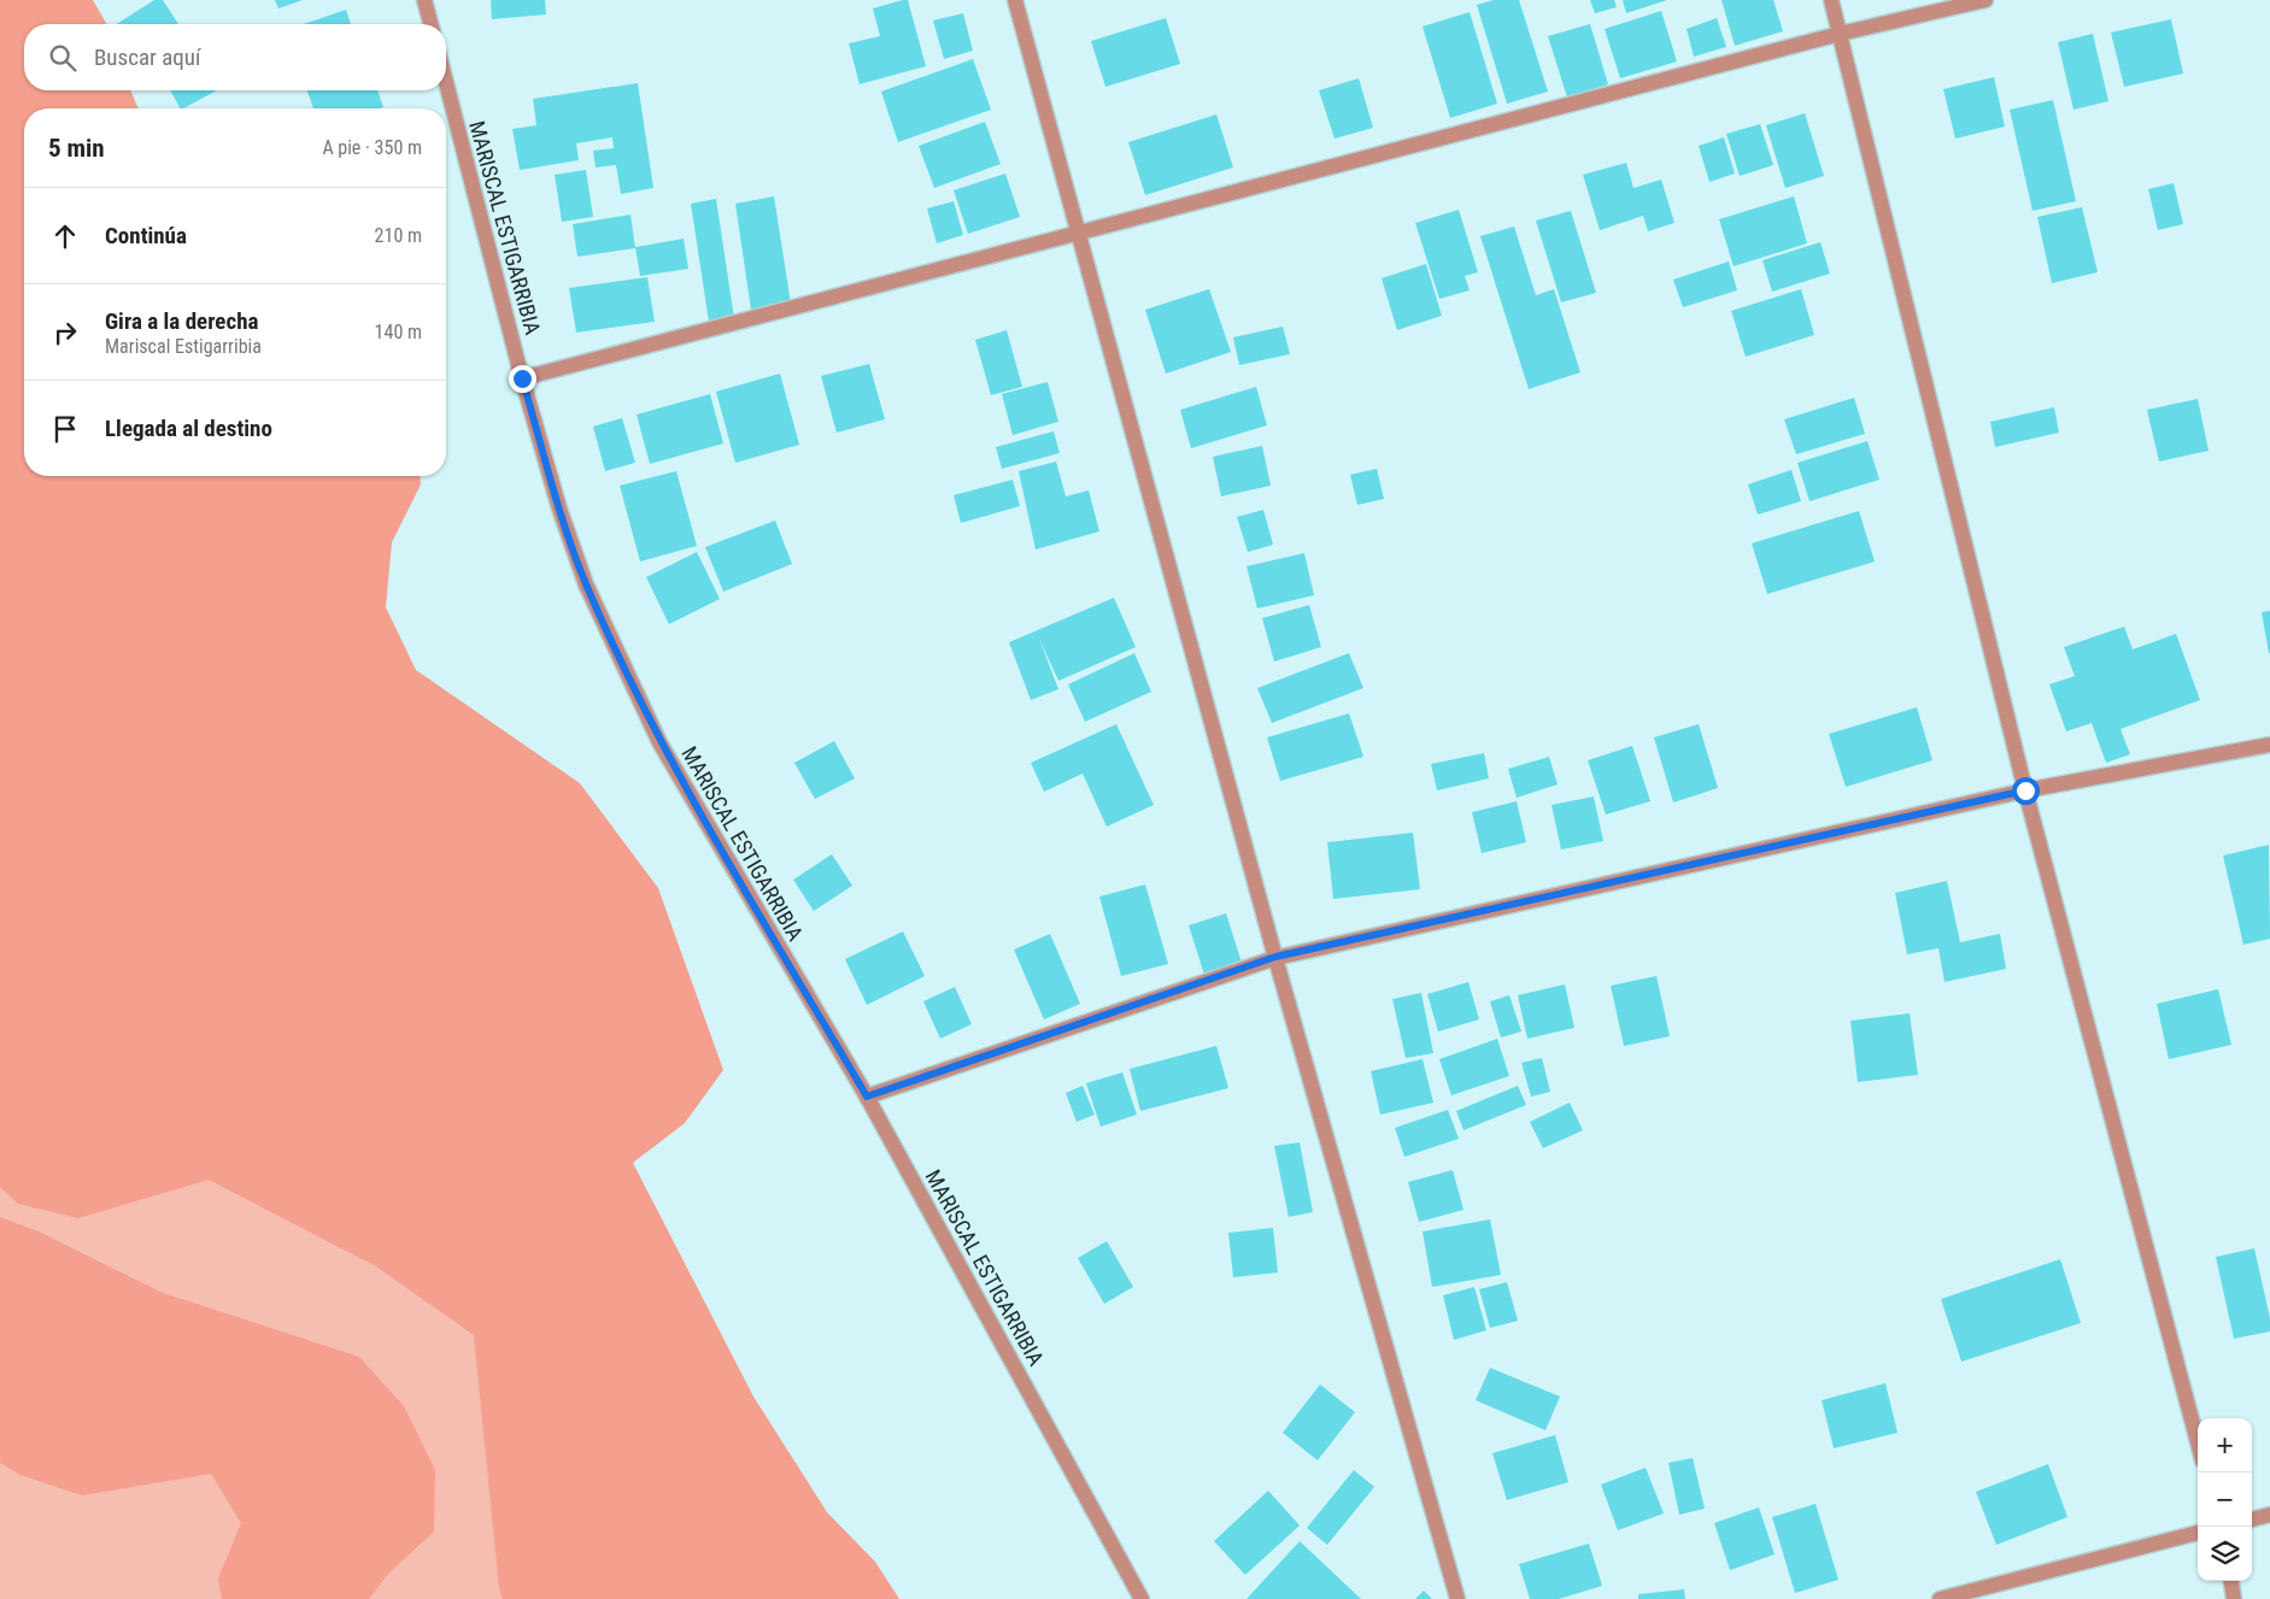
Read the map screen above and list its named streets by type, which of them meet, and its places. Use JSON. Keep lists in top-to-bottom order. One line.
{"streets":{"street":["MARISCAL ESTIGARRIBIA"]},"page":{"search":"Buscar aquí","heading":["5 min","A pie · 350 m"],"list":[["Continúa","210 m"],["Gira a la derecha","Mariscal Estigarribia","140 m"],"Llegada al destino"],"map_buttons":["+","−"]}}
